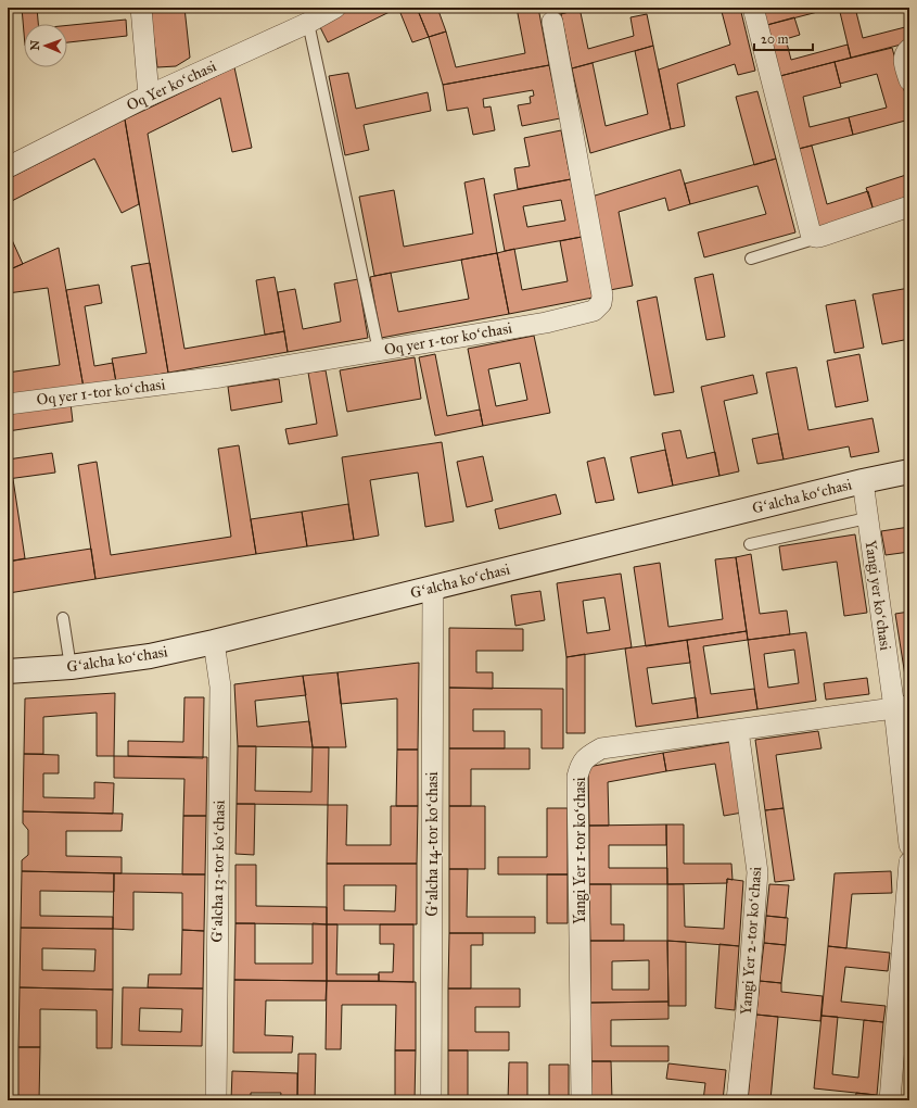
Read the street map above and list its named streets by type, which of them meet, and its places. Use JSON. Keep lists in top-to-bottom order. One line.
{"streets":{"street":["Oq Yer koʻchasi","Oq yer 1-tor koʻchasi","Gʻalcha koʻchasi","Yangi yer koʻchasi","Gʻalcha 14-tor koʻchasi","Yangi Yer 1-tor koʻchasi","Gʻalcha 13-tor koʻchasi","Yangi Yer 2-tor koʻchasi"]},"crossings":[["Gʻalcha koʻchasi","Yangi yer koʻchasi"],["Gʻalcha koʻchasi","Gʻalcha 14-tor koʻchasi"],["Gʻalcha koʻchasi","Gʻalcha 13-tor koʻchasi"],["Yangi Yer 1-tor koʻchasi","Yangi Yer 2-tor koʻchasi"]],"scale_bar":"20 m","north":"left"}
